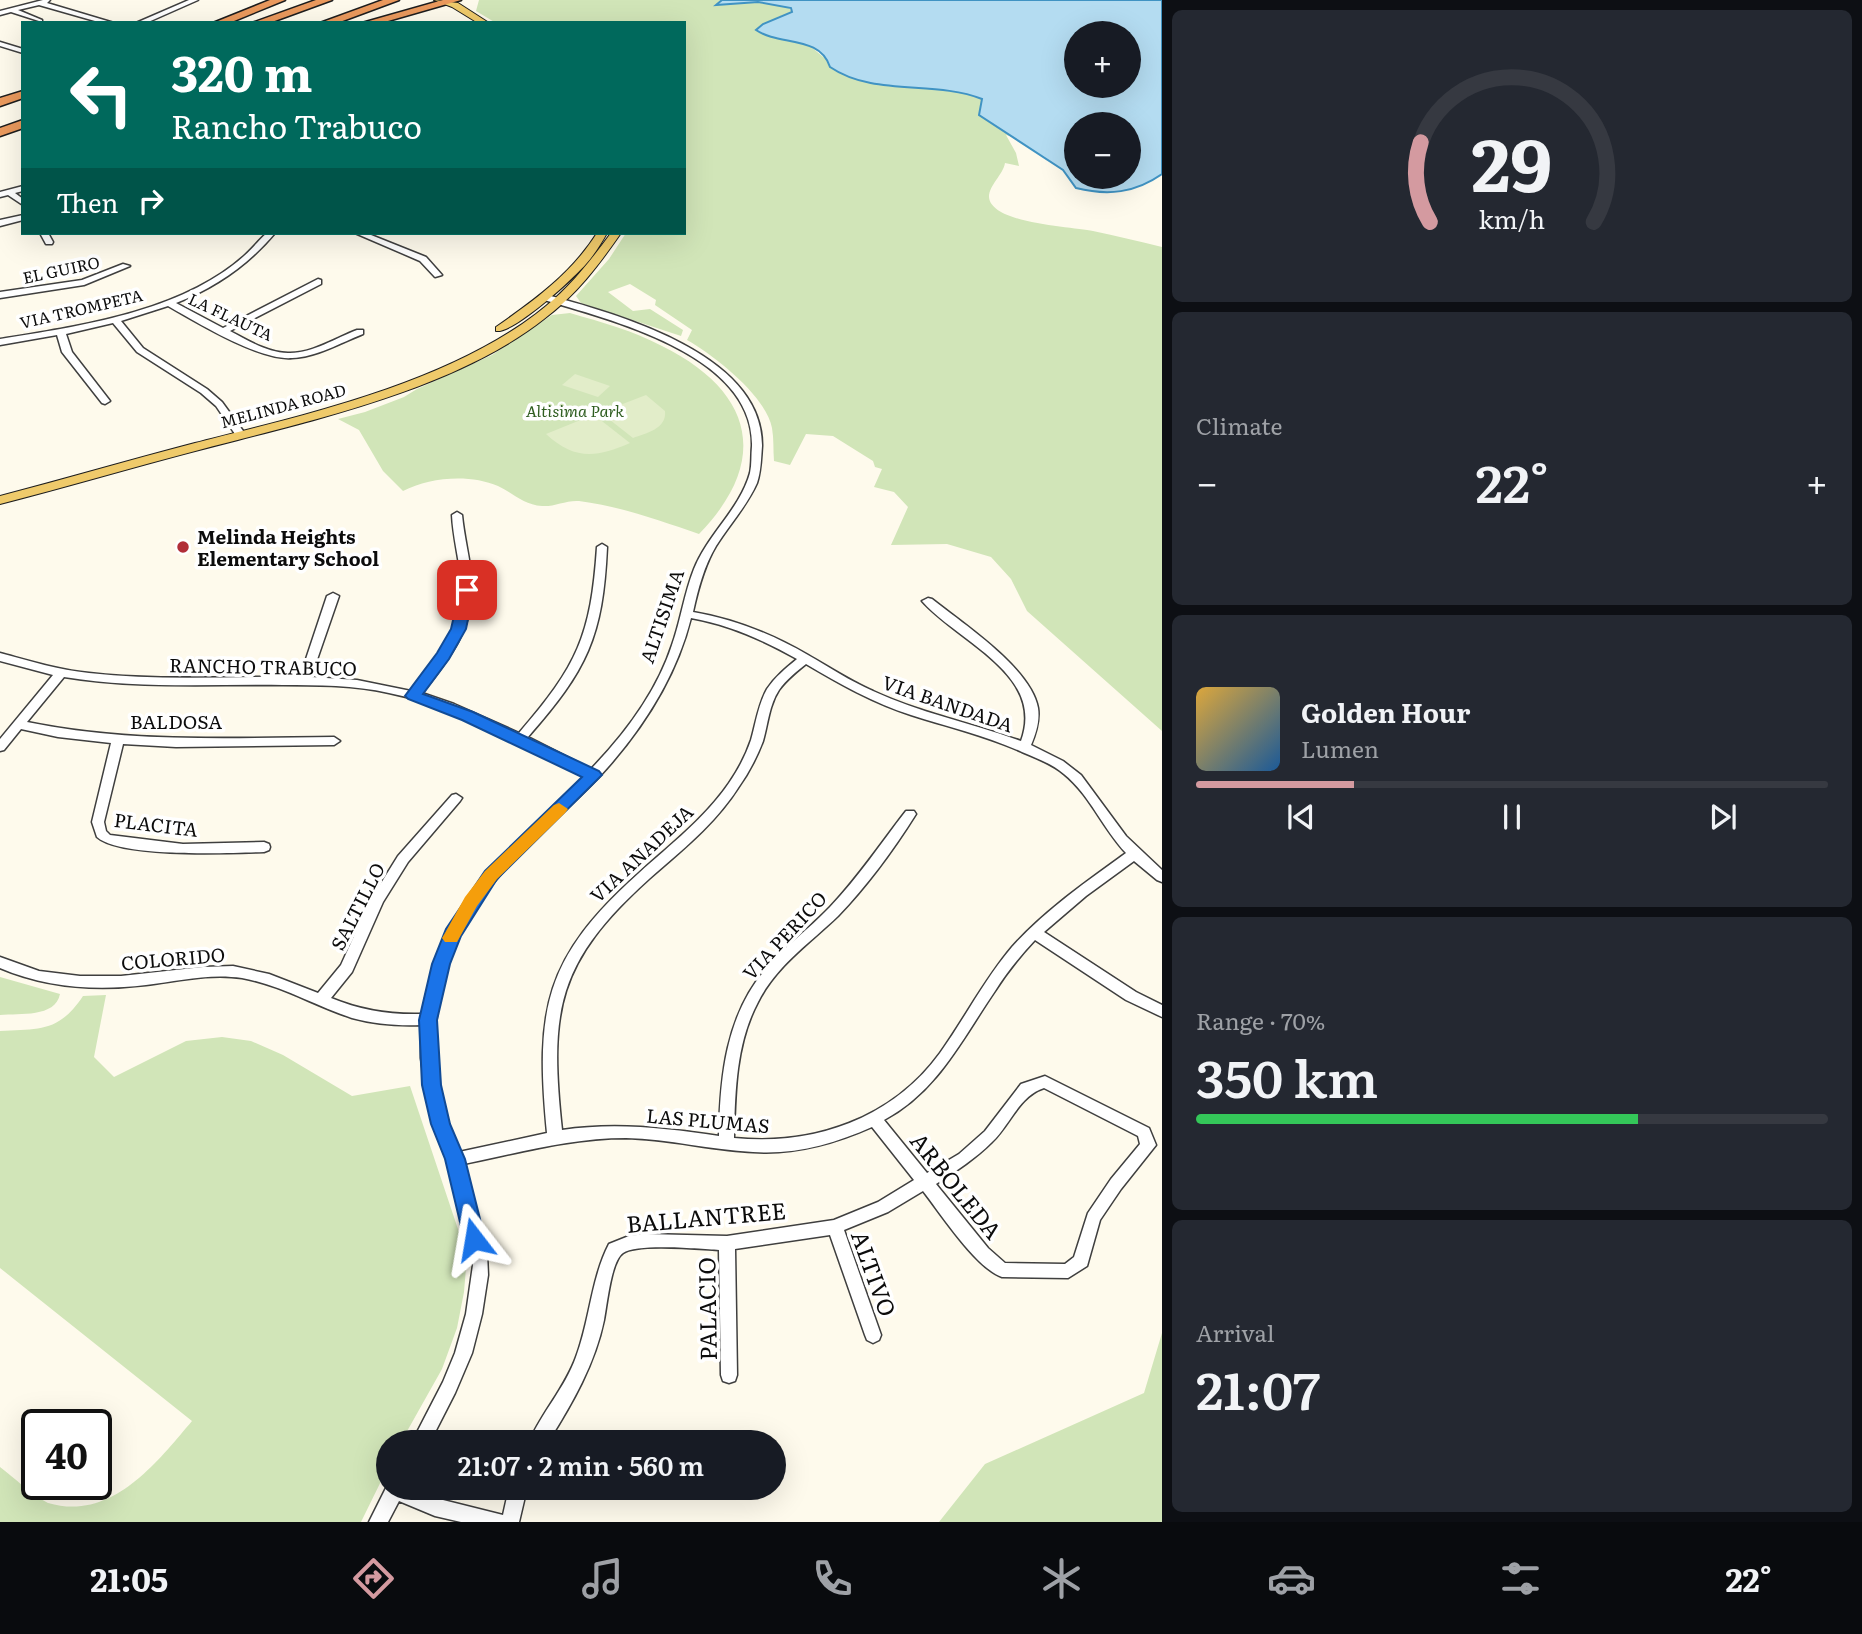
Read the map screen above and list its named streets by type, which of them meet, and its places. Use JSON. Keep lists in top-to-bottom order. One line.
{"streets":{"main road":["MELINDA ROAD"],"street":["EL GUIRO","VIA TROMPETA","LA FLAUTA","ALTISIMA","RANCHO TRABUCO","VIA BANDADA","BALDOSA","PLACITA","VIA ANADEJA","SALTILLO","VIA PERICO","COLORIDO","LAS PLUMAS","ARBOLEDA","BALLANTREE","ALTIVO","PALACIO"]},"crossings":[["VIA TROMPETA","LA FLAUTA"],["MELINDA ROAD","ALTISIMA"],["ALTISIMA","RANCHO TRABUCO"],["ALTISIMA","VIA BANDADA"],["ALTISIMA","COLORIDO"],["ALTISIMA","LAS PLUMAS"],["VIA BANDADA","VIA ANADEJA"],["VIA BANDADA","LAS PLUMAS"],["BALDOSA","PLACITA"],["VIA ANADEJA","LAS PLUMAS"],["SALTILLO","COLORIDO"],["VIA PERICO","LAS PLUMAS"],["LAS PLUMAS","ARBOLEDA"],["ARBOLEDA","BALLANTREE"],["BALLANTREE","ALTIVO"],["BALLANTREE","PALACIO"]],"parks":["Altisima Park"],"places":["Melinda Heights Elementary School"],"page":{"map_buttons":["+","−"],"turn":["320 m","Rancho Trabuco"],"then":"Then","tile":["Climate",["Range · 70%","350 km"],["Arrival","21:07"]],"heat":["−","22°","+"],"song":["Golden Hour","Lumen"],"limit":"40","trip":"21:07 · 2 min · 560 m","tabs":["21:05","22°"],"gauge":["29","km/h"]}}
